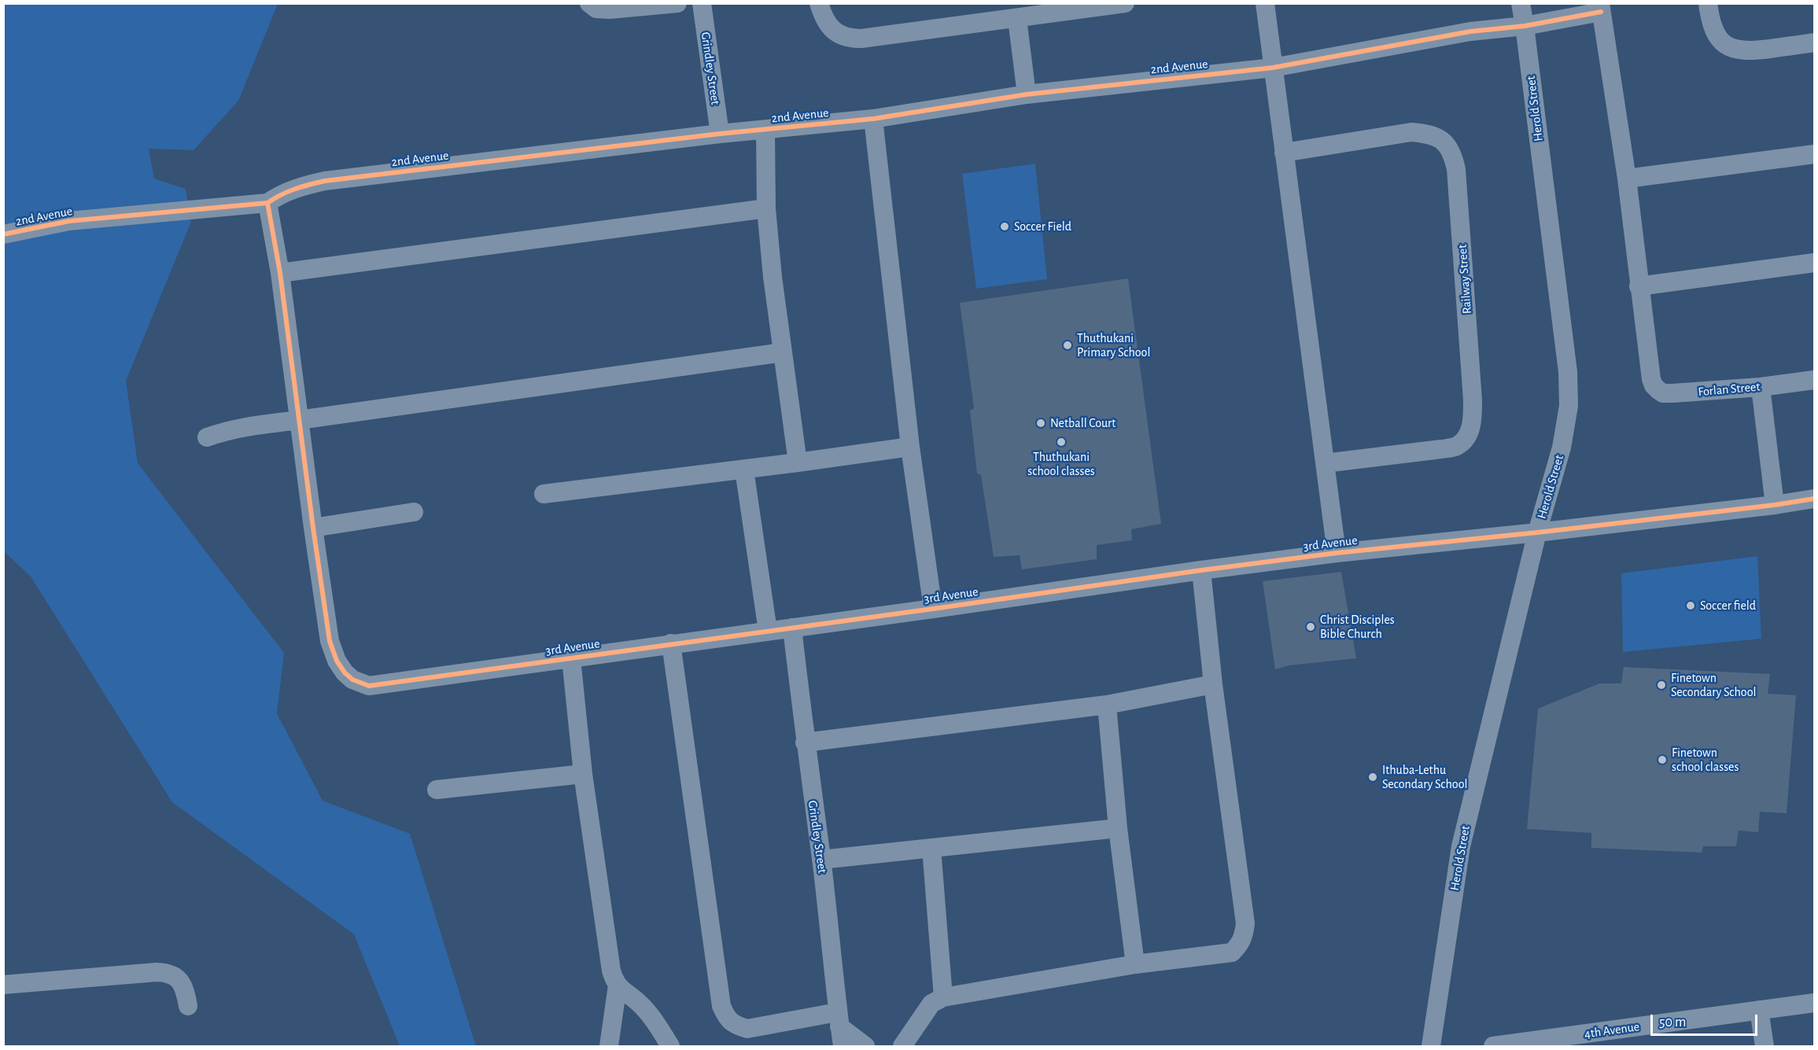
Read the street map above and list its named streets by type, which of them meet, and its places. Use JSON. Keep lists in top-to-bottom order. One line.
{"streets":{"street":["2nd Avenue","Grindley Street","Herold Street","Railway Street","Forlan Street","3rd Avenue","4th Avenue"]},"crossings":[["2nd Avenue","Grindley Street"],["2nd Avenue","Herold Street"],["Grindley Street","3rd Avenue"],["Herold Street","3rd Avenue"]],"places":["Soccer Field","Thuthukani Primary School","Netball Court","Thuthukani school classes","Soccer field","Christ Disciples Bible Church","Finetown Secondary School","Finetown school classes","Ithuba-Lethu Secondary School"],"scale_bar":"50 m"}
